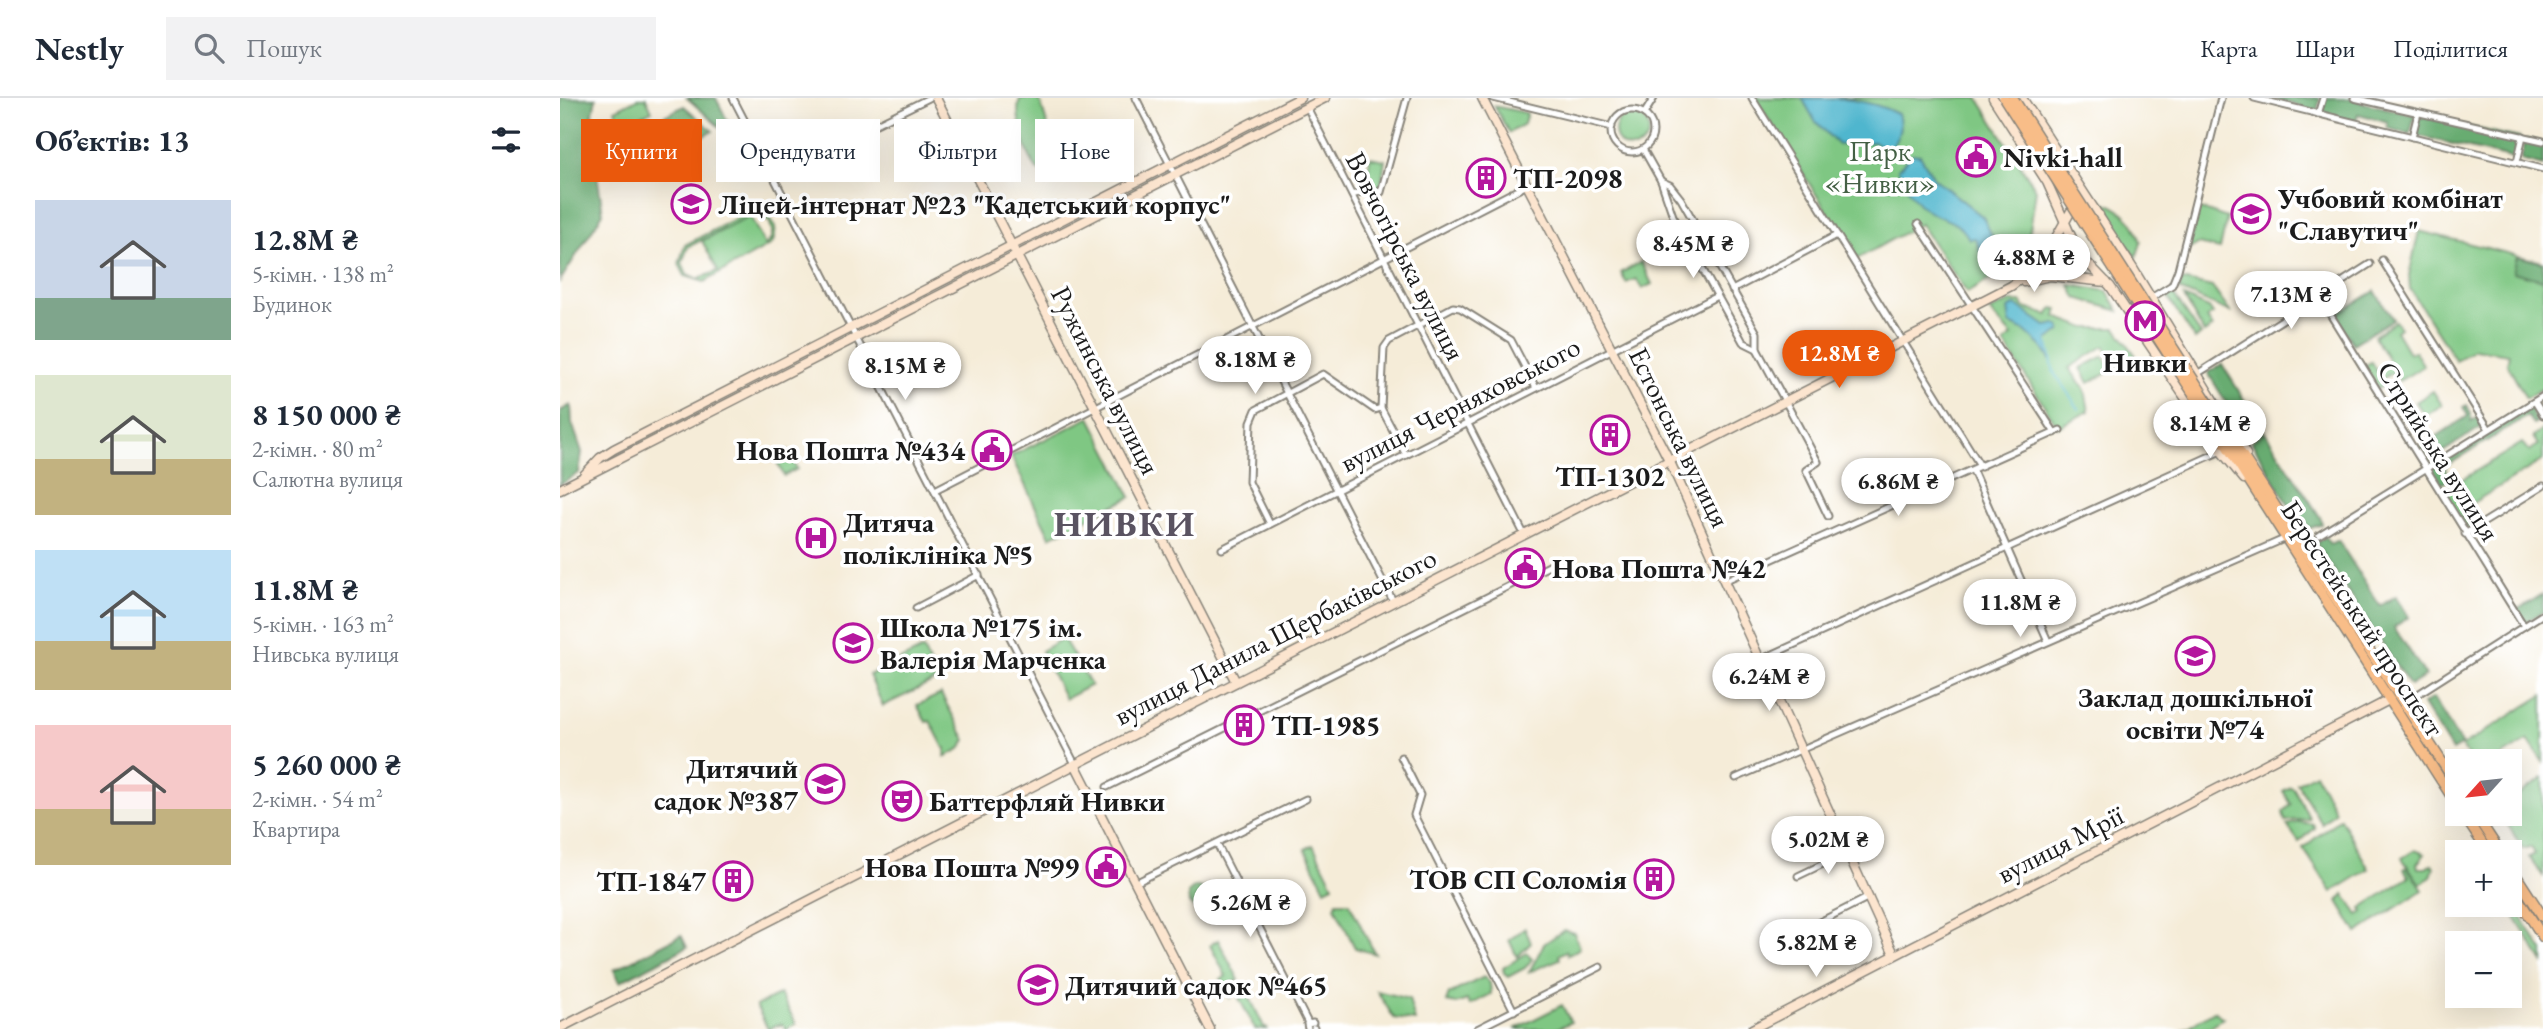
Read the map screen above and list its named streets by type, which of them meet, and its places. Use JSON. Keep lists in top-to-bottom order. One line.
{"streets":{"main road":["Берестейський проспект"],"street":["Вовчогірська вулиця","Ружинська вулиця","вулиця Черняховського","Естонська вулиця","Стрийська вулиця","вулиця Данила Щербаківського","вулиця Мрії"]},"crossings":[["Вовчогірська вулиця","вулиця Черняховського"],["Вовчогірська вулиця","вулиця Данила Щербаківського"],["Ружинська вулиця","вулиця Данила Щербаківського"],["вулиця Черняховського","Естонська вулиця"],["Естонська вулиця","вулиця Данила Щербаківського"],["Естонська вулиця","вулиця Мрії"],["Берестейський проспект","вулиця Данила Щербаківського"],["Берестейський проспект","вулиця Мрії"]],"districts":["НИВКИ"],"parks":["Парк «Нивки»"],"places":{"public building":["Nivki-hall","Нова Пошта №434","Нова Пошта №42","Нова Пошта №99"],"building":["ТП-2098","ТП-1302","ТП-1985","ТОВ СП Соломія","ТП-1847"],"school or university":["Ліцей-інтернат №23 \"Кадетський корпус\"","Учбовий комбінат \"Славутич\"","Школа №175 ім. Валерія Марченка","Заклад дошкільної освіти №74","Дитячий садок №387","Дитячий садок №465"],"metro station":["Нивки"],"hospital":["Дитяча поліклініка №5"],"theatre":["Баттерфляй Нивки"]},"north":"bottom left","page":{"header":"Nestly","search":"Пошук","nav":["Карта","Шари","Поділитися"],"heading":"Об’єктів: 13","chip":["Купити","Орендувати","Фільтри","Нове"],"list":[{"name":"12.8M ₴","note":"5-кімн. · 138 m² · Будинок"},{"name":"8 150 000 ₴","note":"2-кімн. · 80 m² · Салютна вулиця"},{"name":"11.8M ₴","note":"5-кімн. · 163 m² · Нивська вулиця"},{"name":"5 260 000 ₴","note":"2-кімн. · 54 m² · Квартира"}],"price":["8.45M ₴","4.88M ₴","7.13M ₴","12.8M ₴","8.18M ₴","8.15M ₴","8.14M ₴","6.86M ₴","11.8M ₴","6.24M ₴","5.02M ₴","5.26M ₴","5.82M ₴"],"map_buttons":["+","−"]}}
